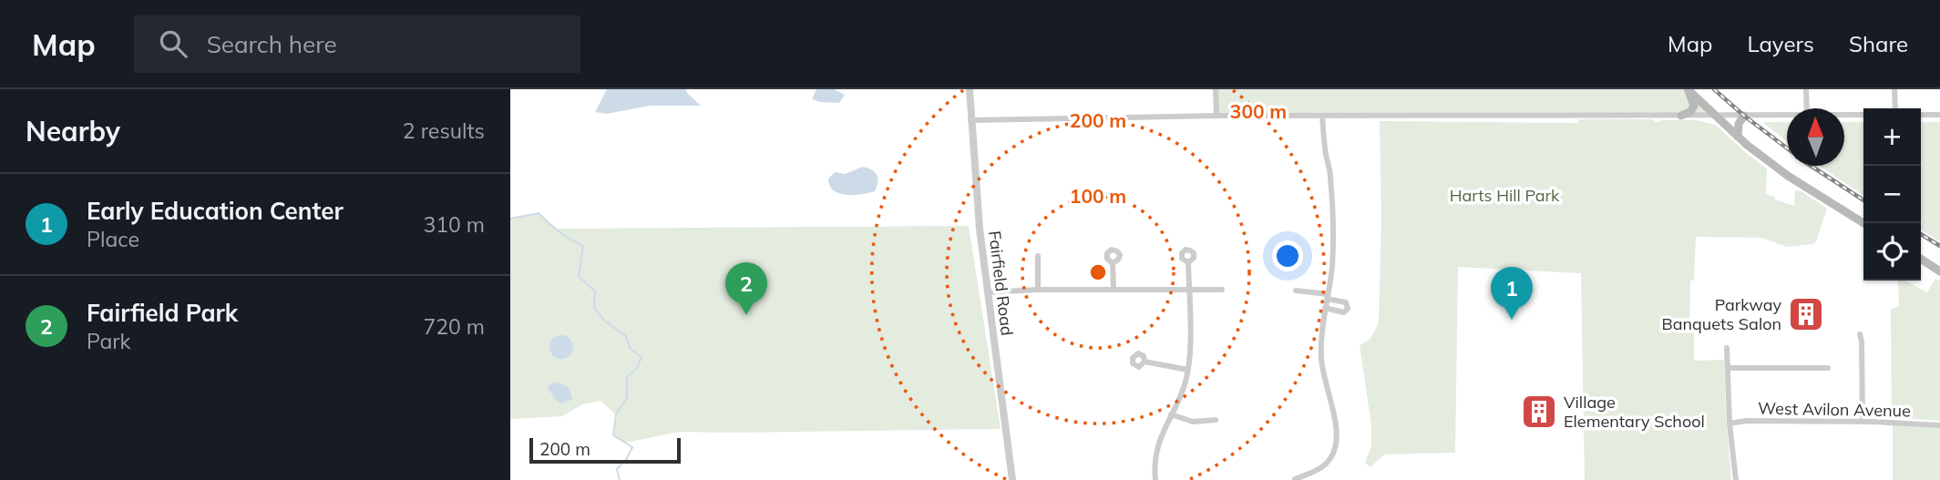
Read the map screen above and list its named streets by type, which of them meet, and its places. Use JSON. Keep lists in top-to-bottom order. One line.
{"streets":{"street":["Fairfield Road","West Avilon Avenue"]},"parks":["Harts Hill Park"],"places":{"building":["Parkway Banquets Salon","Village Elementary School"]},"scale_bar":"200 m","north":"top","page":{"header":"Map","search":"Search here","nav":["Map","Layers","Share"],"heading":["Nearby","2 results"],"map_buttons":["+","−"],"list":[{"mark":"1","name":"Early Education Center","note":"Place","value":"310 m"},{"mark":"2","name":"Fairfield Park","note":"Park","value":"720 m"}],"pins":["2","1"],"scale":"200 m"},"rings":["300 m","200 m","100 m"]}
